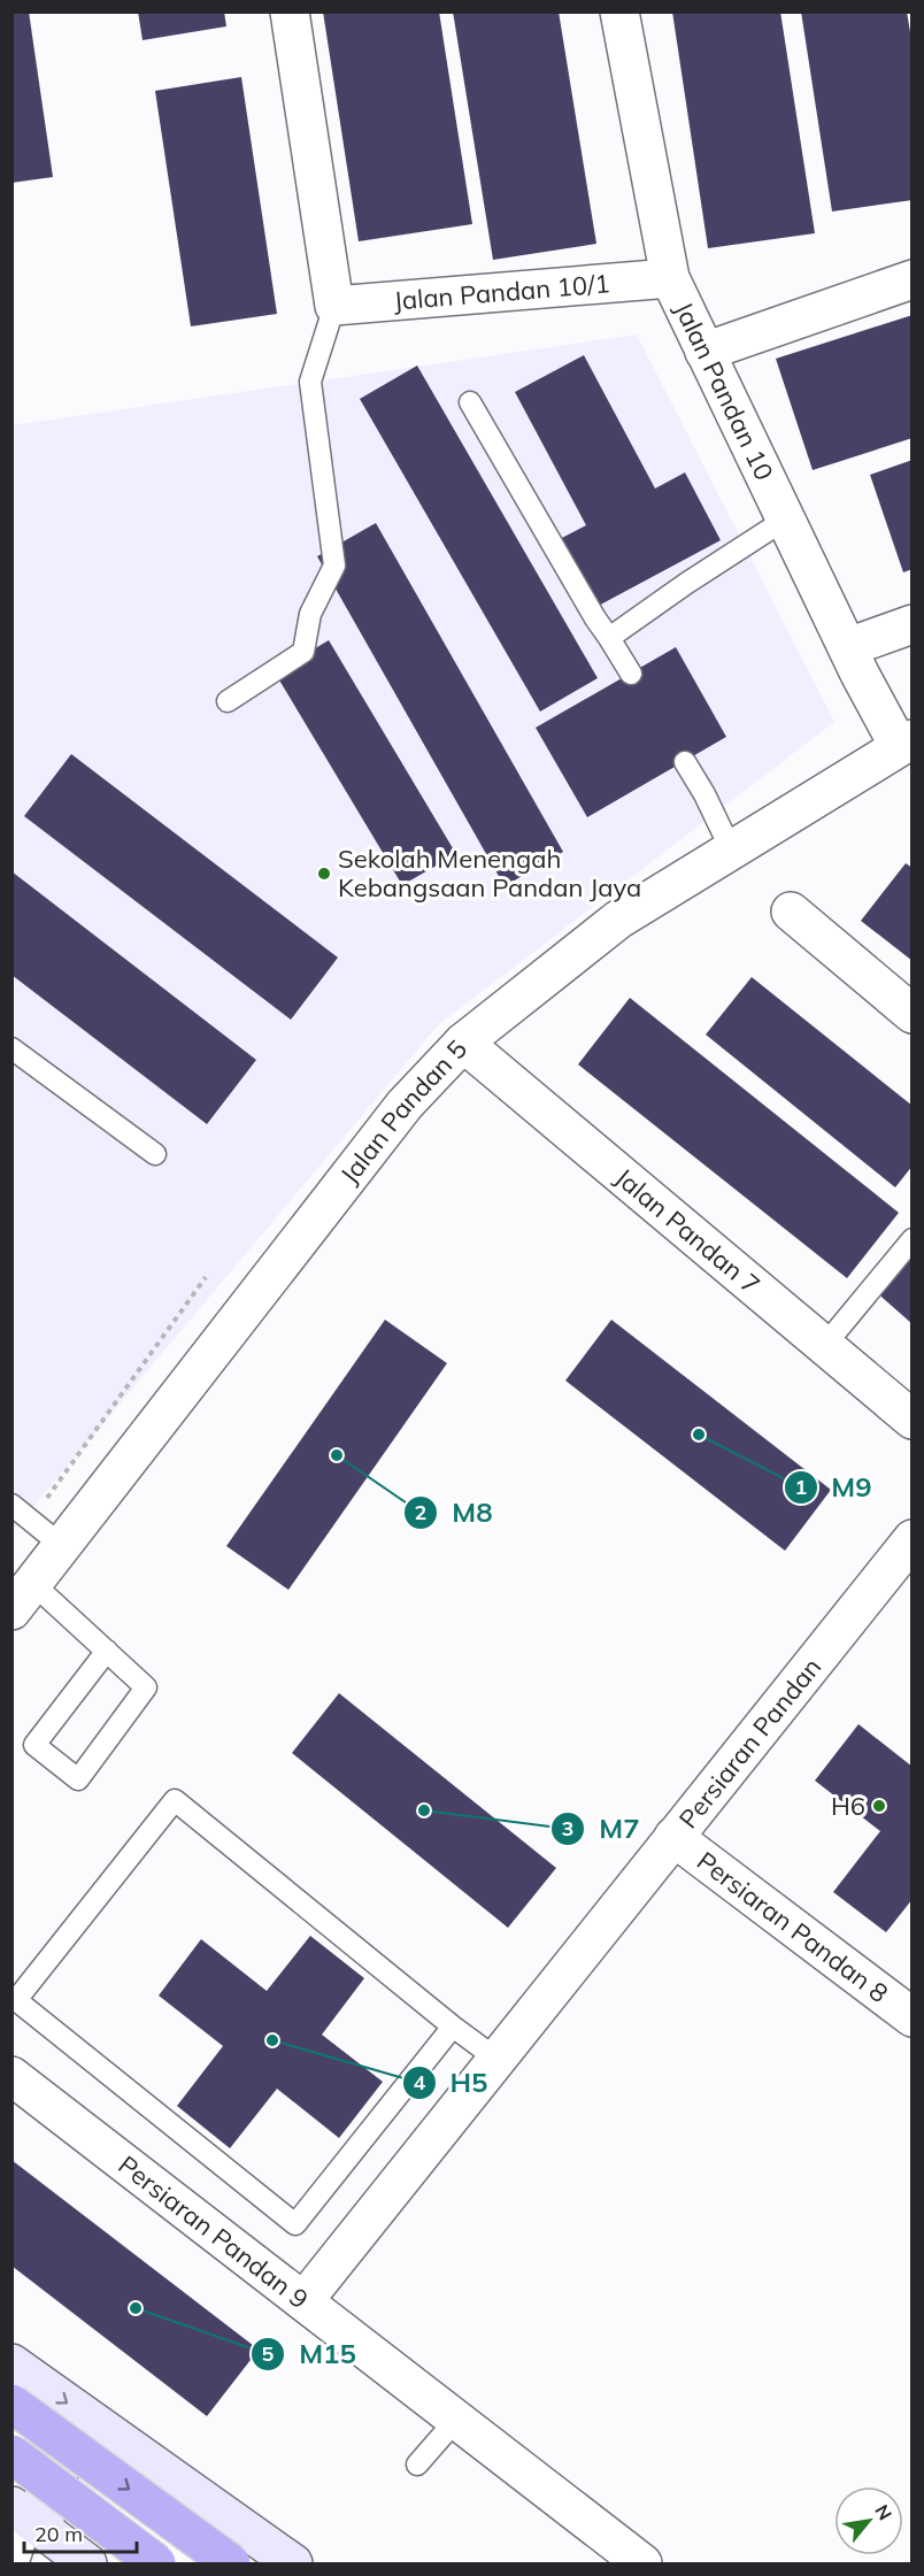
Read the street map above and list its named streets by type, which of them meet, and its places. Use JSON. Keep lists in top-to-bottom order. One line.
{"streets":{"street":["Jalan Pandan 10/1","Jalan Pandan 10","Jalan Pandan 5","Jalan Pandan 7","Persiaran Pandan","Persiaran Pandan 8","Persiaran Pandan 9"]},"crossings":[["Jalan Pandan 10/1","Jalan Pandan 10"],["Jalan Pandan 10","Jalan Pandan 5"],["Jalan Pandan 5","Jalan Pandan 7"],["Persiaran Pandan","Persiaran Pandan 8"],["Persiaran Pandan","Persiaran Pandan 9"]],"places":["Sekolah Menengah Kebangsaan Pandan Jaya","M9","M8","H6","M7","H5","M15"],"scale_bar":"20 m","north":"top right"}
